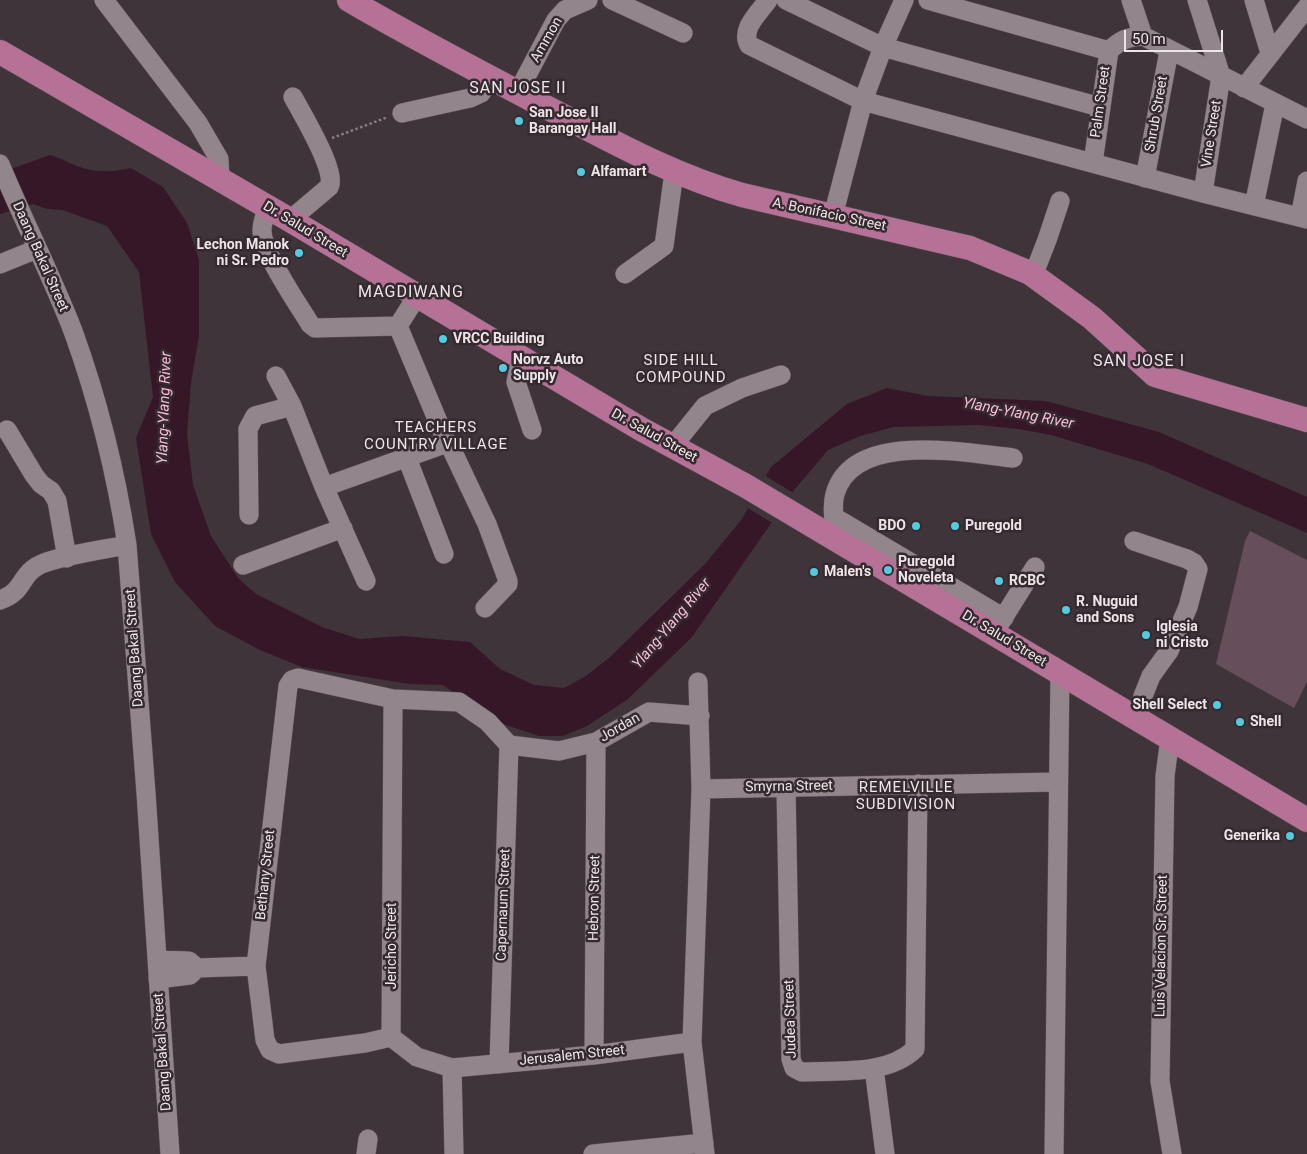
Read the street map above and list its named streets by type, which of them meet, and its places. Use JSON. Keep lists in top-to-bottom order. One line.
{"streets":{"main road":["A. Bonifacio Street","Dr. Salud Street"],"street":["Ammon","Palm Street","Shrub Street","Vine Street","Daang Bakal Street","Jordan","Smyrna Street","Bethany Street","Hebron Street","Capernaum Street","Jericho Street","Luis Velacion Sr. Street","Judea Street","Jerusalem Street"]},"crossings":[["Ammon","A. Bonifacio Street"],["Dr. Salud Street","Luis Velacion Sr. Street"],["Jordan","Hebron Street"],["Jordan","Capernaum Street"],["Smyrna Street","Judea Street"],["Bethany Street","Jericho Street"],["Hebron Street","Jerusalem Street"],["Capernaum Street","Jerusalem Street"]],"districts":["SAN JOSE II","MAGDIWANG","SIDE HILL COMPOUND","SAN JOSE I","TEACHERS COUNTRY VILLAGE","REMELVILLE SUBDIVISION"],"water":["Ylang-Ylang River"],"places":["San Jose II Barangay Hall","Alfamart","Lechon Manok ni Sr. Pedro","VRCC Building","Norvz Auto Supply","BDO","Puregold","Puregold Noveleta","Malen's","RCBC","R. Nuguid and Sons","Iglesia ni Cristo","Shell Select","Shell","Generika"],"scale_bar":"50 m"}
